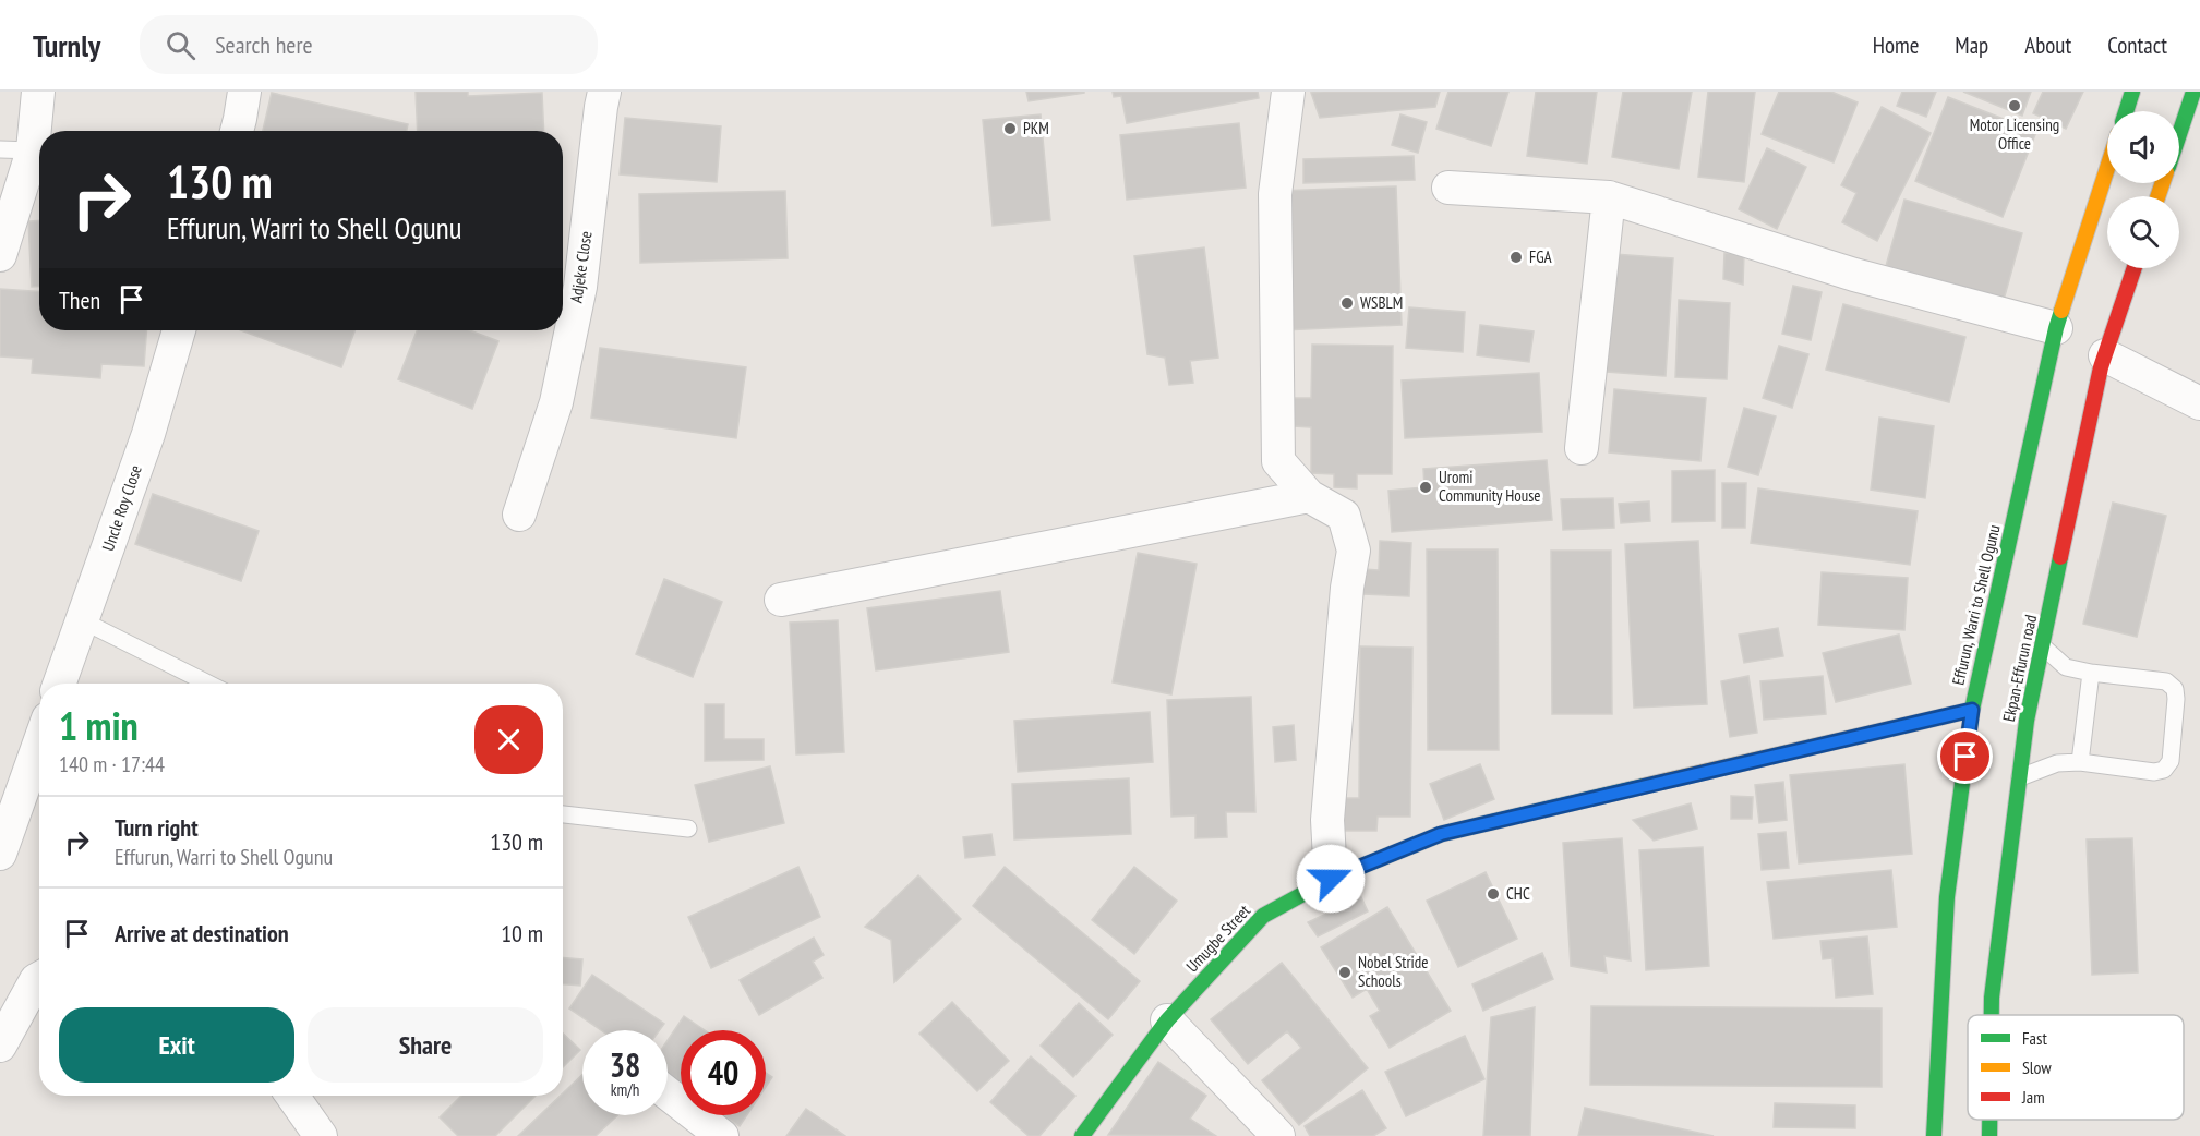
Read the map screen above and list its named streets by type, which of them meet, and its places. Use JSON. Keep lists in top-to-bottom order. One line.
{"streets":{"main road":["Effurun, Warri to Shell Ogunu","Ekpan-Effurun road","Umugbe Street"],"street":["Adjeke Close","Uncle Roy Close"]},"crossings":[["Effurun, Warri to Shell Ogunu","Umugbe Street"]],"places":["Motor Licensing Office","PKM","FGA","WSBLM","Uromi Community House","CHC","Nobel Stride Schools"],"legend":["Fast","Slow","Jam"],"page":{"header":"Turnly","search":"Search here","nav":["Home","Map","About","Contact"],"turn":["130 m","Effurun, Warri to Shell Ogunu"],"then":"Then","heading":["1 min","140 m · 17:44"],"list":[{"name":"Turn right","note":"Effurun, Warri to Shell Ogunu","value":"130 m"},{"name":"Arrive at destination","value":"10 m"}],"buttons":["Exit","Share"],"speed":"38 km/h","limit":"40"}}
